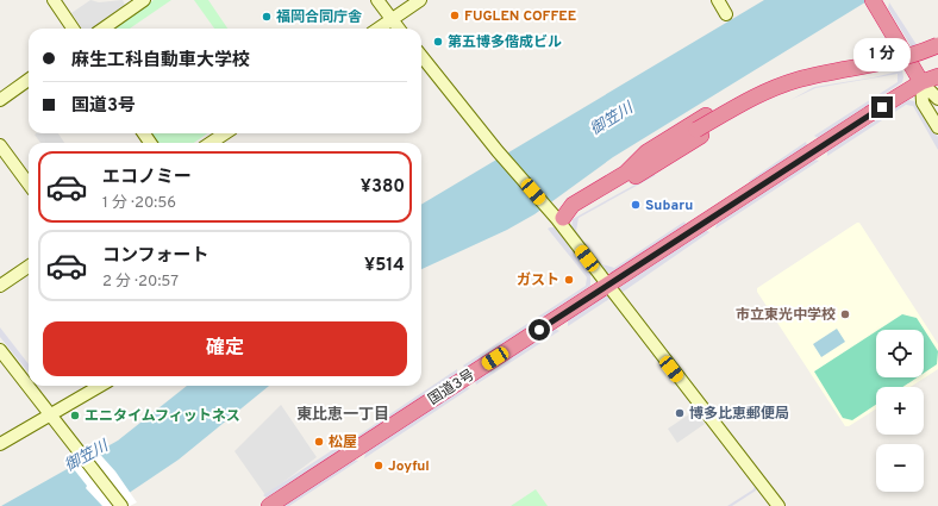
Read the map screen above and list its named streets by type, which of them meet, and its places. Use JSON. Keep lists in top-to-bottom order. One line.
{"streets":{"highway":["国道3号"]},"districts":["東比恵一丁目"],"water":["御笠川"],"places":["FUGLEN COFFEE","福岡合同庁舎","第五博多偕成ビル","Subaru","ガスト","市立東光中学校","博多比恵郵便局","エニタイムフィットネス","松屋","Joyful"],"page":{"banner":["麻生工科自動車大学校","国道3号"],"bubble":"1 分","list":[{"name":"エコノミー","note":"1 分 · 20:56","value":"¥380"},{"name":"コンフォート","note":"2 分 · 20:57","value":"¥514"}],"buttons":"確定","map_buttons":["+","−"]}}
